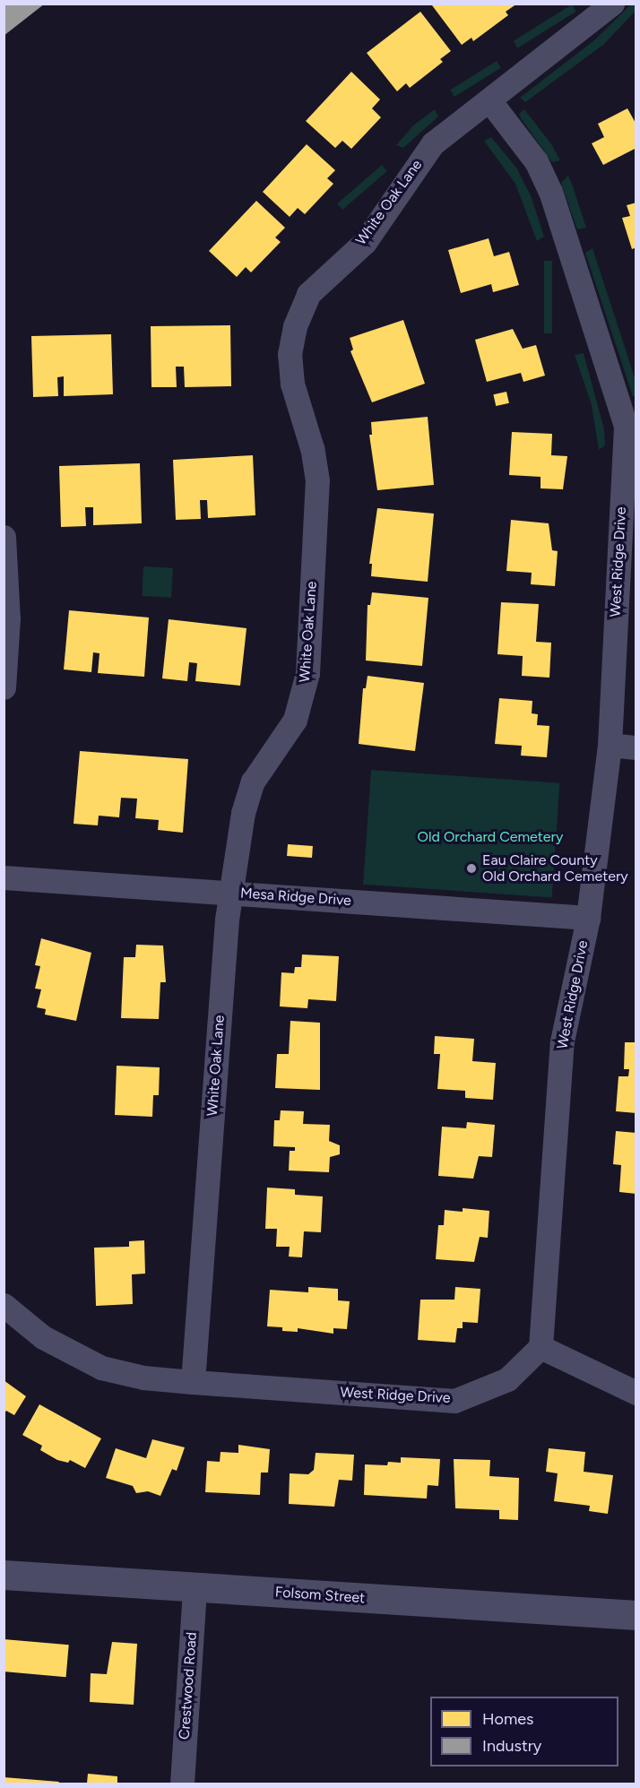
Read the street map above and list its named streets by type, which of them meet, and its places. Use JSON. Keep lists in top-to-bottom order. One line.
{"streets":{"street":["White Oak Lane","West Ridge Drive","Mesa Ridge Drive","Folsom Street","Crestwood Road"]},"crossings":[["White Oak Lane","West Ridge Drive"],["White Oak Lane","Mesa Ridge Drive"],["West Ridge Drive","Mesa Ridge Drive"],["Folsom Street","Crestwood Road"]],"parks":["Old Orchard Cemetery"],"places":["Eau Claire County Old Orchard Cemetery"],"legend":["Homes","Industry"]}
